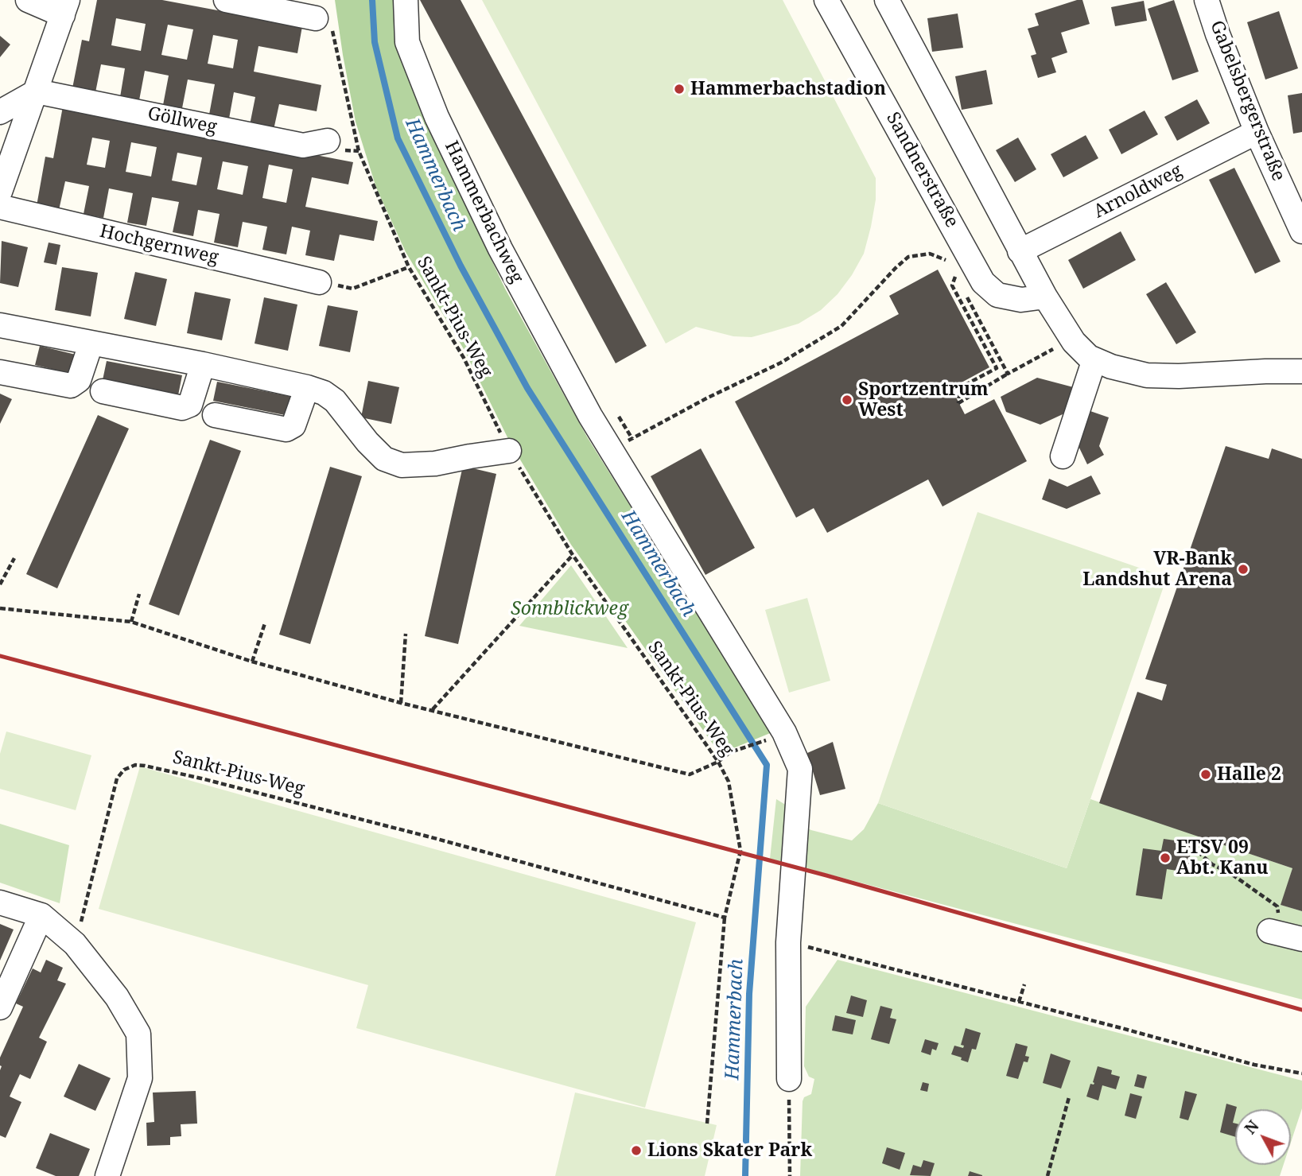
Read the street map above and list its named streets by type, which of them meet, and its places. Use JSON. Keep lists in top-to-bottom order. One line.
{"streets":{"street":["Gabelsbergerstraße","Göllweg","Sandnerstraße","Arnoldweg","Hammerbachweg","Hochgernweg"],"path":["Sankt-Pius-Weg"]},"crossings":[["Gabelsbergerstraße","Arnoldweg"]],"water":["Hammerbach"],"parks":["Sonnblickweg"],"places":["Hammerbachstadion","Sportzentrum West","VR-Bank Landshut Arena","Halle 2","ETSV 09 Abt. Kanu","Lions Skater Park"],"north":"top left"}
